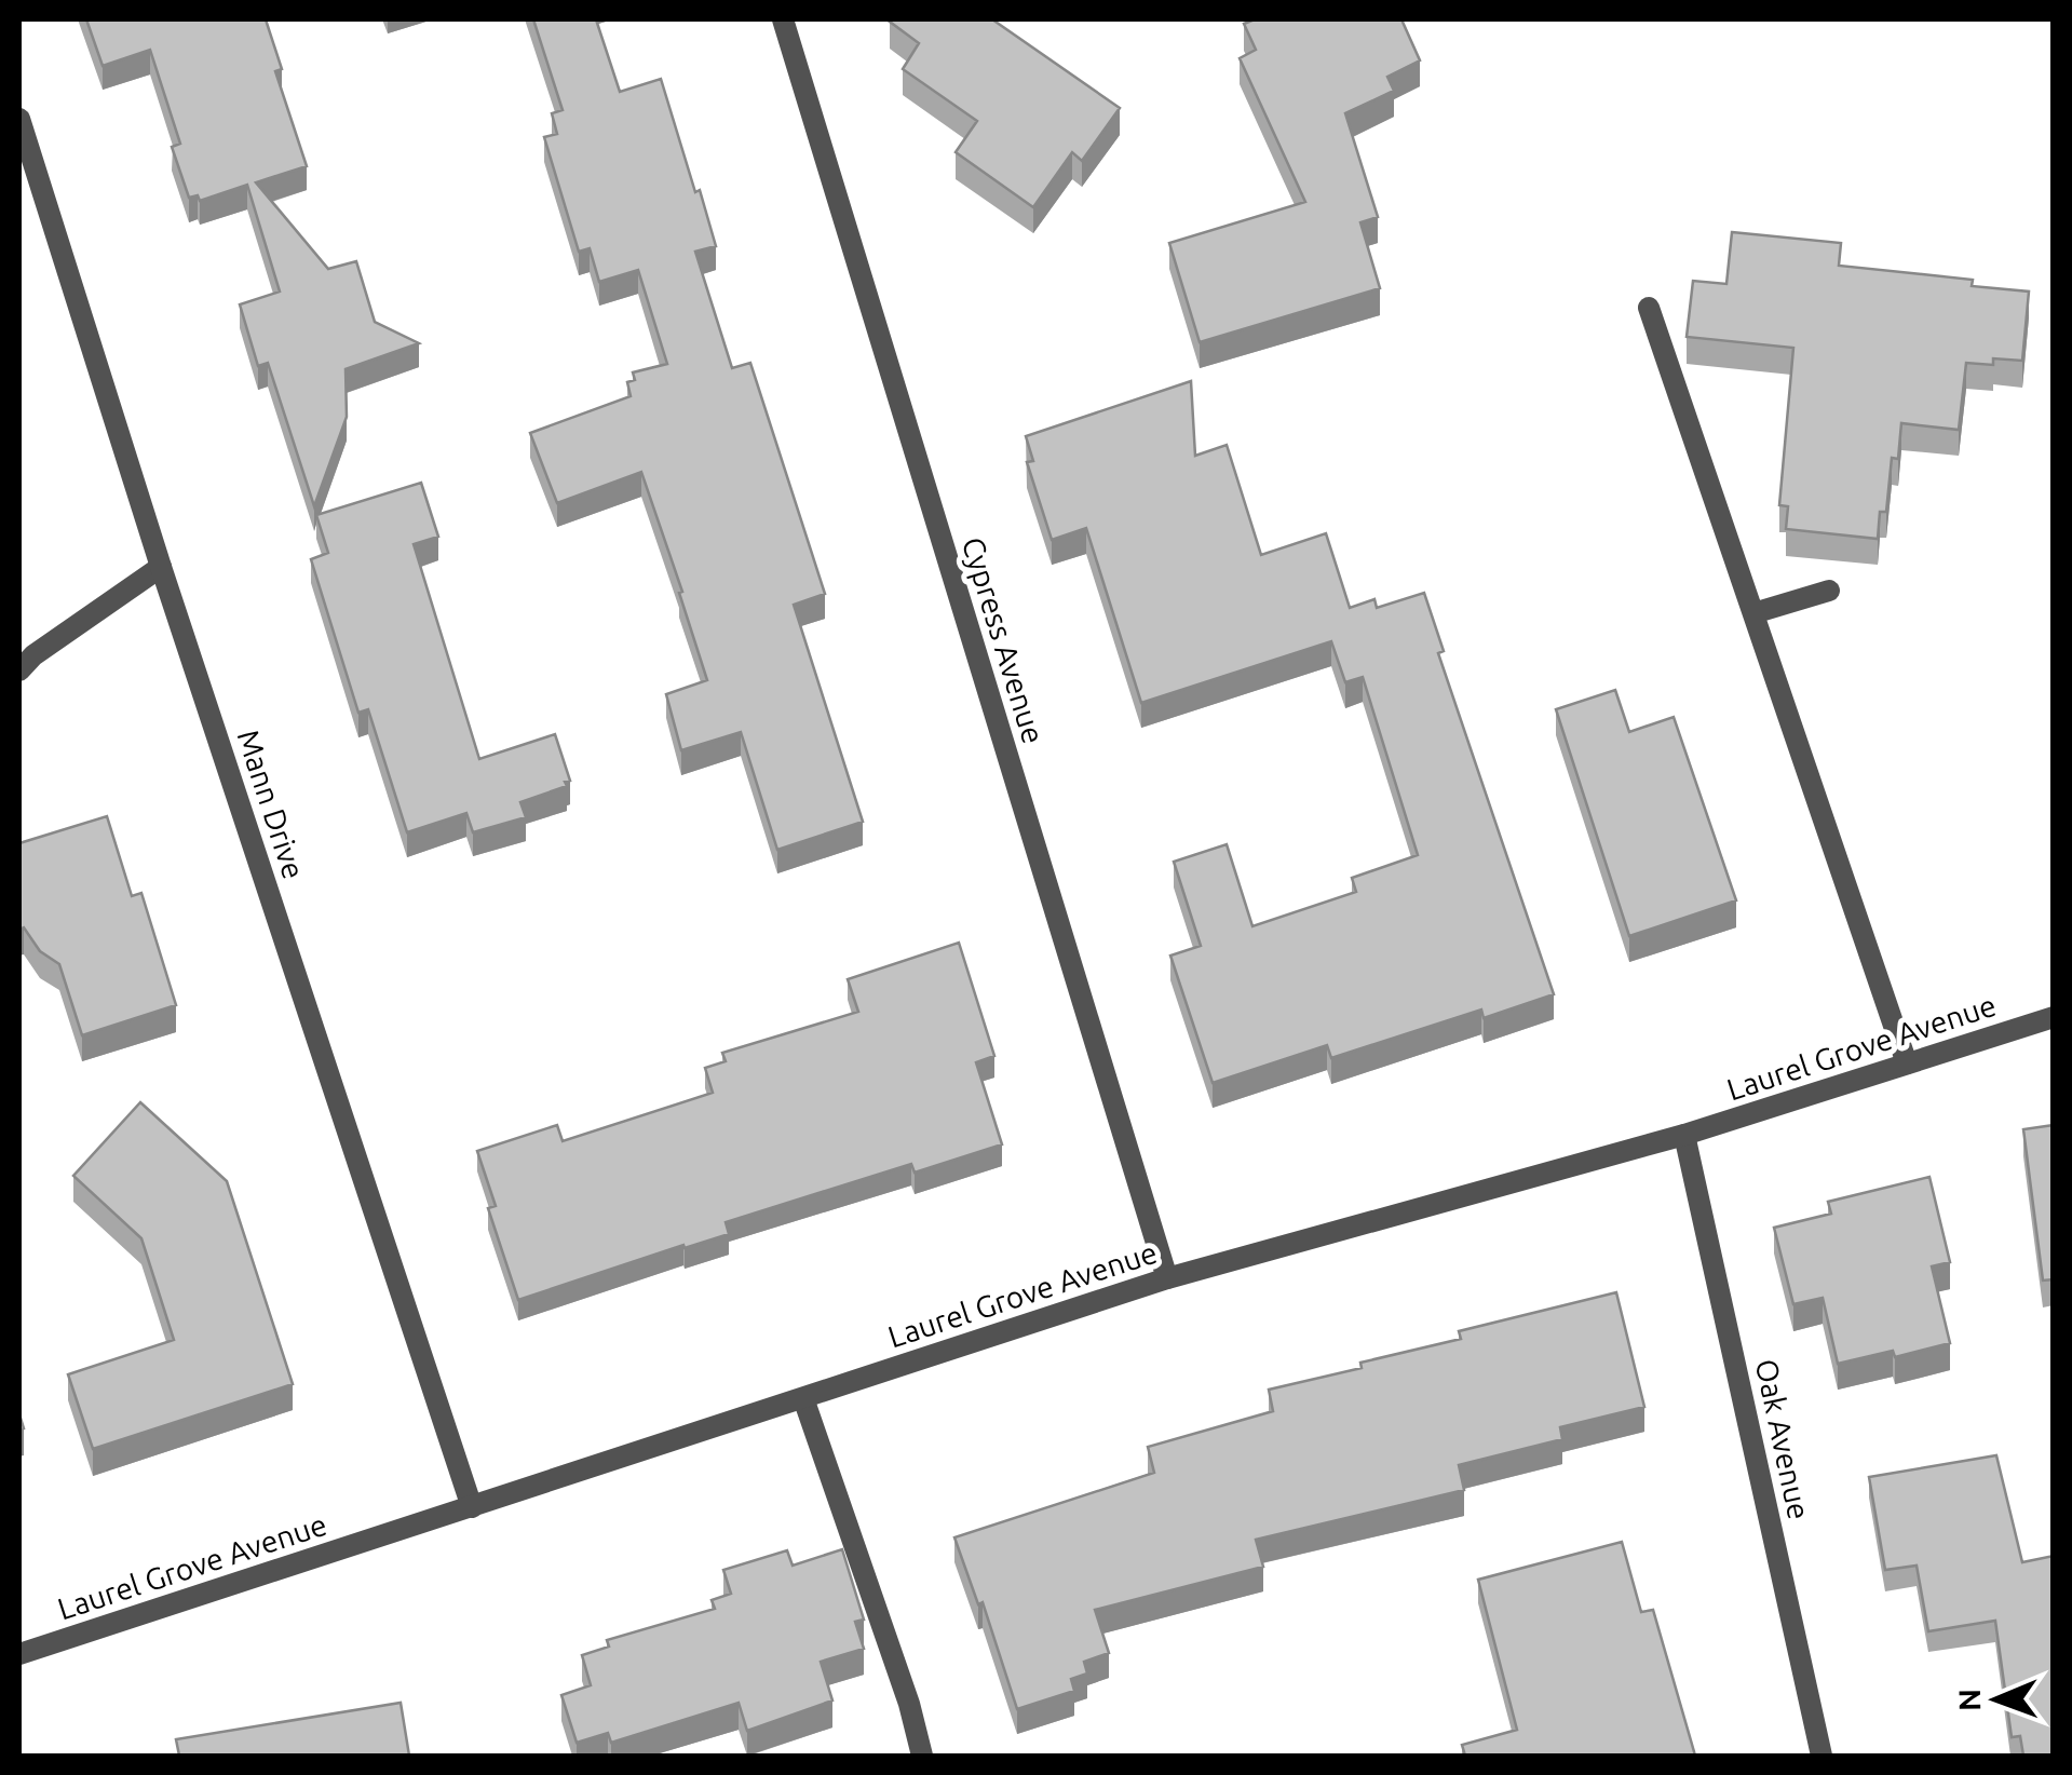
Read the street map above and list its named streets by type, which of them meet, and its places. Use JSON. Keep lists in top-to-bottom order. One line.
{"streets":{"street":["Cypress Avenue","Mann Drive","Laurel Grove Avenue","Oak Avenue"]},"crossings":[["Cypress Avenue","Laurel Grove Avenue"],["Mann Drive","Laurel Grove Avenue"],["Laurel Grove Avenue","Oak Avenue"]],"north":"left"}
